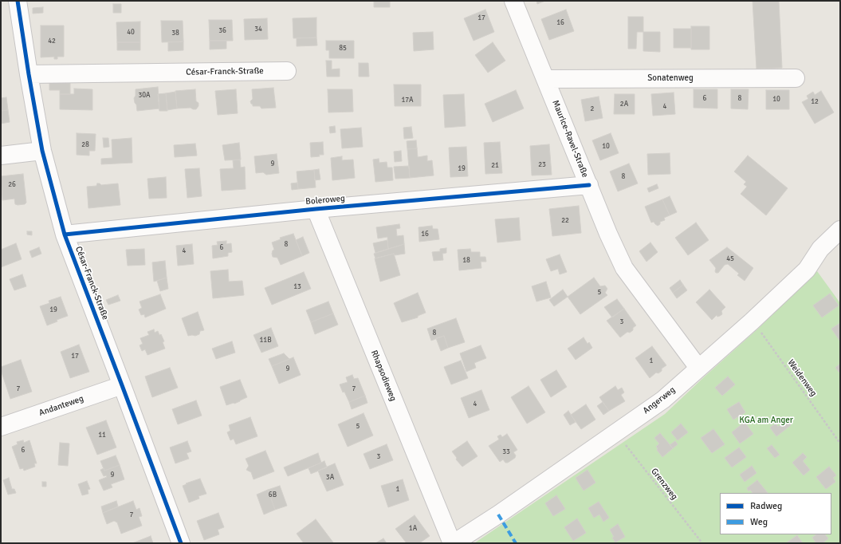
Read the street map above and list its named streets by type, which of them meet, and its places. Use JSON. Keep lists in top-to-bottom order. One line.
{"streets":{"street":["César-Franck-Straße","Sonatenweg","Maurice-Ravel-Straße","Boleroweg","Rhapsodieweg","Angerweg","Andanteweg"],"path":["Weidenweg","Grenzweg"]},"crossings":[["César-Franck-Straße","Boleroweg"],["César-Franck-Straße","Andanteweg"],["Sonatenweg","Maurice-Ravel-Straße"],["Maurice-Ravel-Straße","Boleroweg"],["Maurice-Ravel-Straße","Angerweg"],["Boleroweg","Rhapsodieweg"],["Rhapsodieweg","Angerweg"],["Weidenweg","Angerweg"],["Angerweg","Grenzweg"]],"parks":["KGA am Anger"],"house_numbers":["17","16","34","36","40","38","42","85","30A","6","8","10","17A","12","2A","4","2","28","10","9","23","21","19","8","26","22","16","8","6","4","45","18","13","5","19","3","8","11B","17","1","9","7","7","4","5","11","6","33","3","9","3A","1","6B","7","1A"],"legend":["Radweg","Weg"]}
